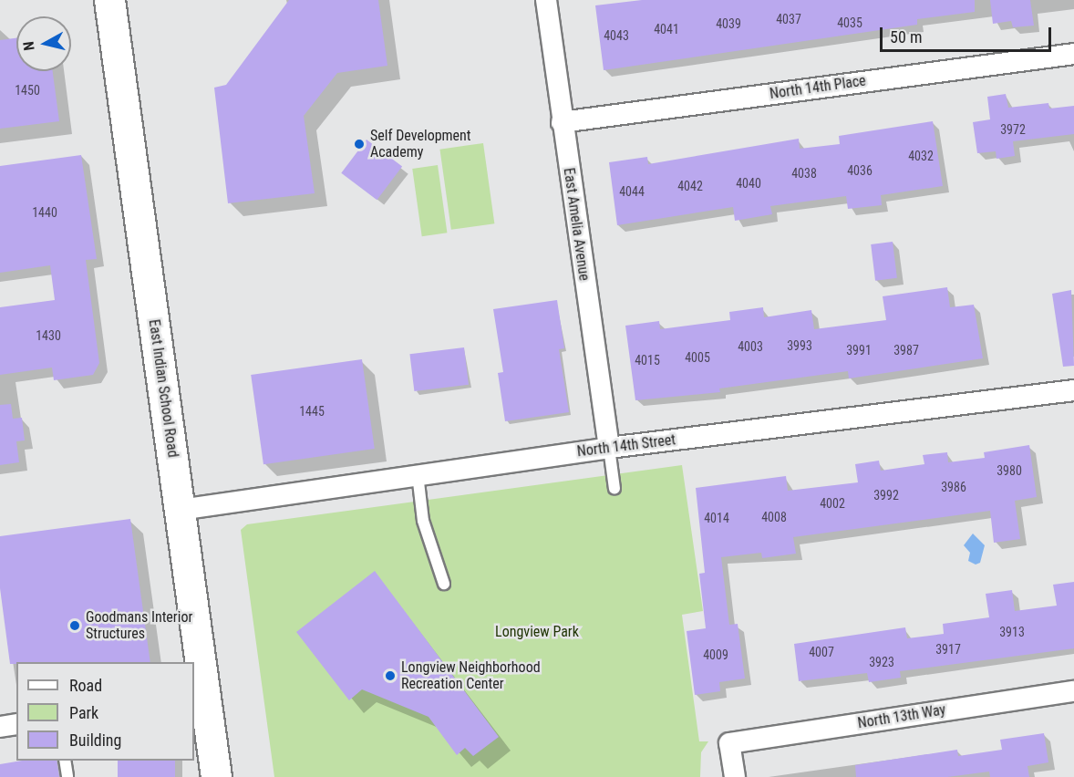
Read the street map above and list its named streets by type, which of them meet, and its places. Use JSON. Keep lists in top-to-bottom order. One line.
{"streets":{"main road":["East Indian School Road"],"street":["North 14th Place","East Amelia Avenue","North 14th Street","North 13th Way"]},"crossings":[["North 14th Place","East Amelia Avenue"],["East Amelia Avenue","North 14th Street"],["East Indian School Road","North 14th Street"]],"parks":["Longview Park"],"places":["Self Development Academy","Goodmans Interior Structures","Longview Neighborhood Recreation Center"],"house_numbers":["4037","4035","4039","4041","4043","1450","3972","4032","4036","4038","4040","4042","4044","1440","1430","3993","4003","3991","3987","4005","4015","1445","3980","3986","3992","4002","4008","4014","3913","3917","4007","4009","3923"],"legend":["Road","Park","Building"],"scale_bar":"50 m","north":"left"}
